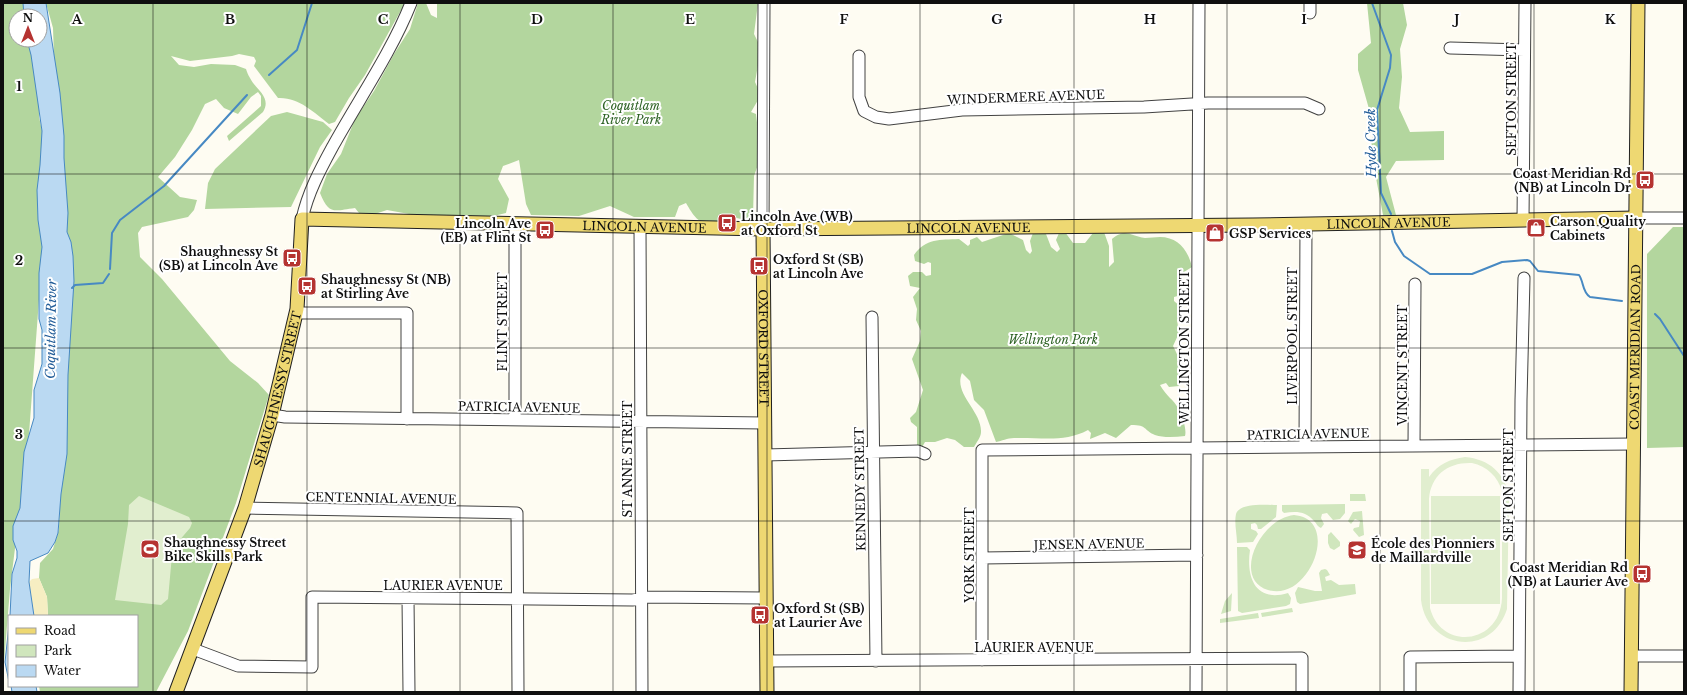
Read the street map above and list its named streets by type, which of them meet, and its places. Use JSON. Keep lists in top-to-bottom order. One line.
{"streets":{"main road":["LINCOLN AVENUE","OXFORD STREET","COAST MERIDIAN ROAD","SHAUGHNESSY STREET"],"street":["WINDERMERE AVENUE","SEFTON STREET","FLINT STREET","LIVERPOOL STREET","WELLINGTON STREET","VINCENT STREET","PATRICIA AVENUE","ST ANNE STREET","KENNEDY STREET","CENTENNIAL AVENUE","JENSEN AVENUE","YORK STREET","LAURIER AVENUE"]},"crossings":[["WINDERMERE AVENUE","WELLINGTON STREET"],["SEFTON STREET","LINCOLN AVENUE"],["SEFTON STREET","PATRICIA AVENUE"],["LINCOLN AVENUE","FLINT STREET"],["LINCOLN AVENUE","LIVERPOOL STREET"],["LINCOLN AVENUE","OXFORD STREET"],["LINCOLN AVENUE","WELLINGTON STREET"],["LINCOLN AVENUE","COAST MERIDIAN ROAD"],["LINCOLN AVENUE","SHAUGHNESSY STREET"],["LINCOLN AVENUE","ST ANNE STREET"],["FLINT STREET","PATRICIA AVENUE"],["LIVERPOOL STREET","PATRICIA AVENUE"],["OXFORD STREET","PATRICIA AVENUE"],["OXFORD STREET","LAURIER AVENUE"],["WELLINGTON STREET","PATRICIA AVENUE"],["WELLINGTON STREET","JENSEN AVENUE"],["WELLINGTON STREET","LAURIER AVENUE"],["COAST MERIDIAN ROAD","PATRICIA AVENUE"],["VINCENT STREET","PATRICIA AVENUE"],["SHAUGHNESSY STREET","PATRICIA AVENUE"],["SHAUGHNESSY STREET","CENTENNIAL AVENUE"],["SHAUGHNESSY STREET","LAURIER AVENUE"],["PATRICIA AVENUE","ST ANNE STREET"],["PATRICIA AVENUE","YORK STREET"],["ST ANNE STREET","LAURIER AVENUE"],["KENNEDY STREET","LAURIER AVENUE"],["CENTENNIAL AVENUE","LAURIER AVENUE"],["JENSEN AVENUE","YORK STREET"],["YORK STREET","LAURIER AVENUE"]],"water":["Hyde Creek","Coquitlam River"],"parks":["Coquitlam River Park","Wellington Park"],"places":{"bus stop":["Coast Meridian Rd (NB) at Lincoln Dr","Lincoln Ave (WB) at Oxford St","Lincoln Ave (EB) at Flint St","Shaughnessy St (SB) at Lincoln Ave","Oxford St (SB) at Lincoln Ave","Shaughnessy St (NB) at Stirling Ave","Coast Meridian Rd (NB) at Laurier Ave","Oxford St (SB) at Laurier Ave"],"shop":["Carson Quality Cabinets","GSP Services"],"sports":["Shaughnessy Street Bike Skills Park"],"school or university":["École des Pionniers de Maillardville"]},"legend":["Road","Park","Water"],"north":"top","grid":{"columns":["A","B","C","D","E","F","G","H","I","J","K"],"rows":["1","2","3"]}}
